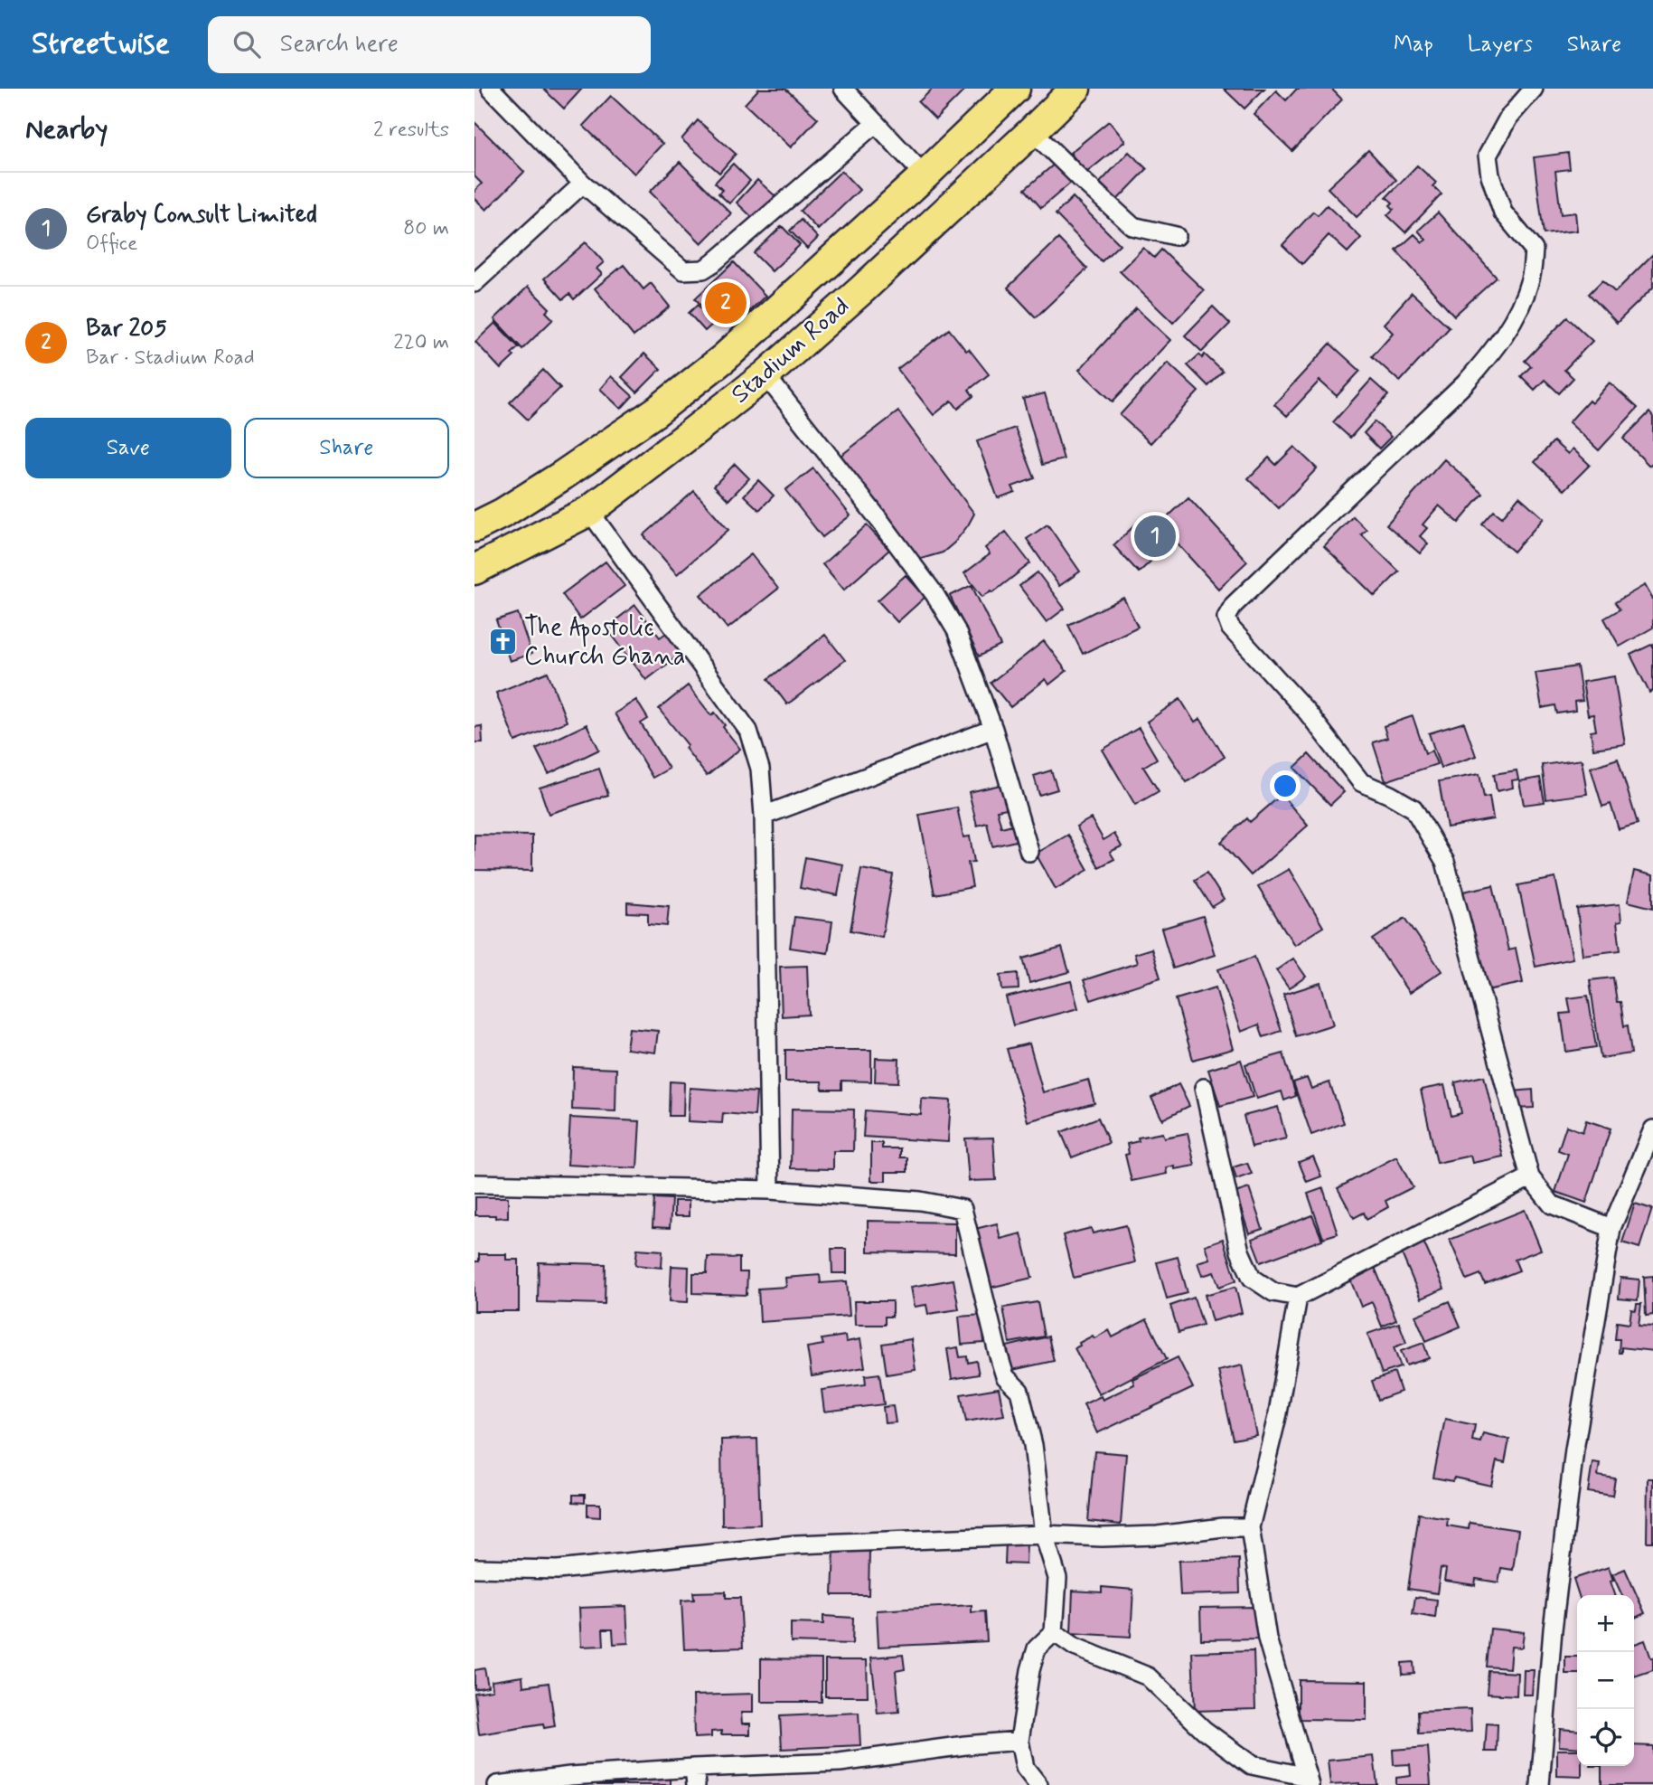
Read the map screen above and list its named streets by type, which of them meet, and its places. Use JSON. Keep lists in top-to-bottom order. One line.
{"streets":{"main road":["Stadium Road"]},"places":{"church":["The Apostolic Church Ghana"]},"page":{"header":"Streetwise","search":"Search here","nav":["Map","Layers","Share"],"heading":["Nearby","2 results"],"list":[{"mark":"1","name":"Graby Consult Limited","note":"Office","value":"80 m"},{"mark":"2","name":"Bar 205","note":"Bar · Stadium Road","value":"220 m"}],"pins":["2","1"],"buttons":["Save","Share"],"map_buttons":["+","−"]}}
